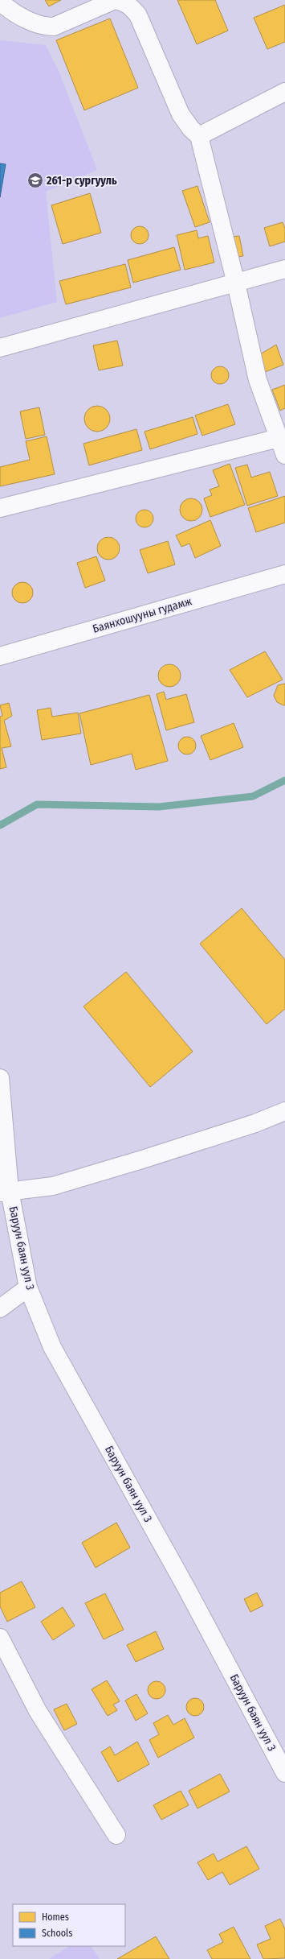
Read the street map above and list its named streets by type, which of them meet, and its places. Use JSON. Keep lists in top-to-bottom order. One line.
{"streets":{"street":["Баянхошууны гудамж","Баруун баян уул 3"]},"places":{"school or university":["261-р сургууль"]},"legend":["Homes","Schools"]}
